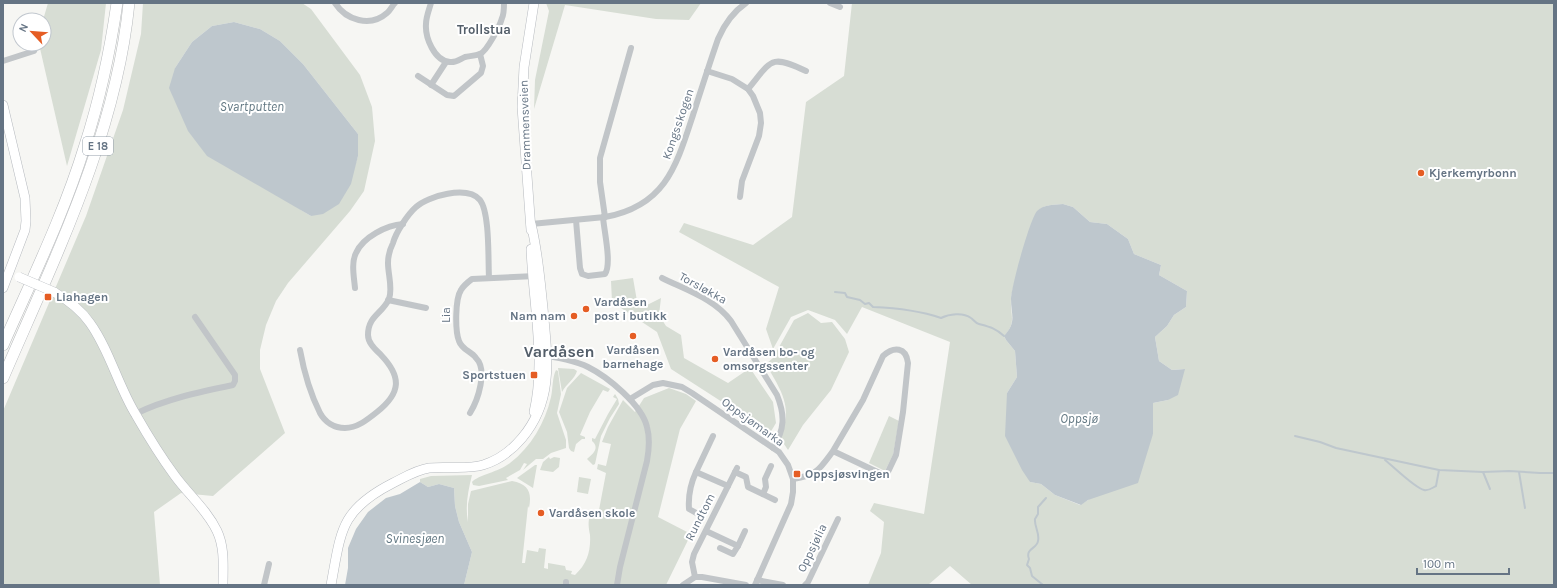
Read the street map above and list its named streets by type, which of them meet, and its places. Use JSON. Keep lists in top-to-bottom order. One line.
{"streets":{"highway":["E 18"],"main road":["Drammensveien"],"street":["Kongsskogen","Torsløkka","Lia","Oppsjømarka","Rundtom","Oppsjølia"]},"crossings":[["Kongsskogen","Drammensveien"],["Drammensveien","Lia"],["Torsløkka","Oppsjømarka"]],"districts":["Trollstua","Vardåsen"],"water":["Svartputten","Oppsjø","Svinesjøen"],"places":{"other":["Kjerkemyrbonn","Vardåsen post i butikk","Nam nam","Vardåsen barnehage","Vardåsen bo- og omsorgssenter","Vardåsen skole"],"transit":["Liahagen","Sportstuen","Oppsjøsvingen"]},"scale_bar":"100 m","north":"top left"}
